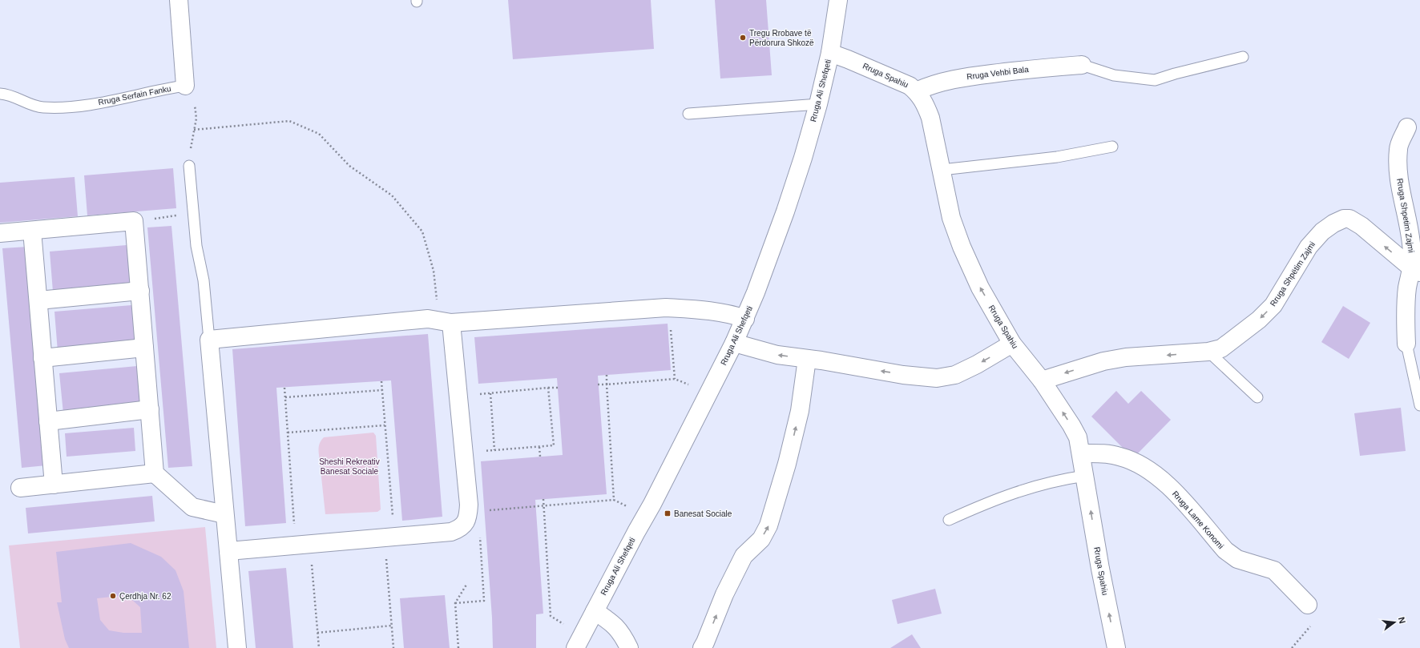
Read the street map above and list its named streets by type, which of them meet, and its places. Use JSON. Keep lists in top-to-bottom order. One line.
{"streets":{"street":["Rruga Vehbi Bala","Rruga Spahiu","Rruga Ali Shefqeti","Rruga Shpetim Zajmi","Rruga Shpëtim Zajmi","Rruga Lame Konomi"],"lane":["Rruga Serfain Fanku"]},"crossings":[["Rruga Vehbi Bala","Rruga Spahiu"],["Rruga Spahiu","Rruga Ali Shefqeti"],["Rruga Spahiu","Rruga Shpëtim Zajmi"],["Rruga Spahiu","Rruga Lame Konomi"],["Rruga Shpetim Zajmi","Rruga Shpëtim Zajmi"]],"one_way":["Rruga Spahiu","Rruga Shpëtim Zajmi"],"parks":["Sheshi Rekreativ Banesat Sociale"],"places":{"other":["Tregu Rrobave të Përdorura Shkozë","Çerdhja Nr. 62"],"transit":["Banesat Sociale"]},"north":"right"}
